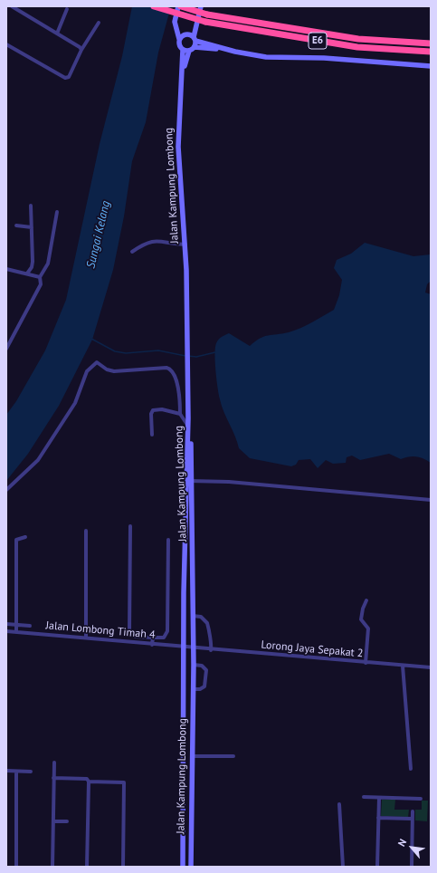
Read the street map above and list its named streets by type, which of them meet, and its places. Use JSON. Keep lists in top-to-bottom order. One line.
{"streets":{"highway":["E6"],"street":["Jalan Kampung Lombong","Jalan Lombong Timah 4","Lorong Jaya Sepakat 2"]},"crossings":[["Jalan Kampung Lombong","Jalan Lombong Timah 4"],["Jalan Kampung Lombong","Lorong Jaya Sepakat 2"],["Jalan Lombong Timah 4","Lorong Jaya Sepakat 2"]],"water":["Sungai Kelang"],"north":"top left"}
